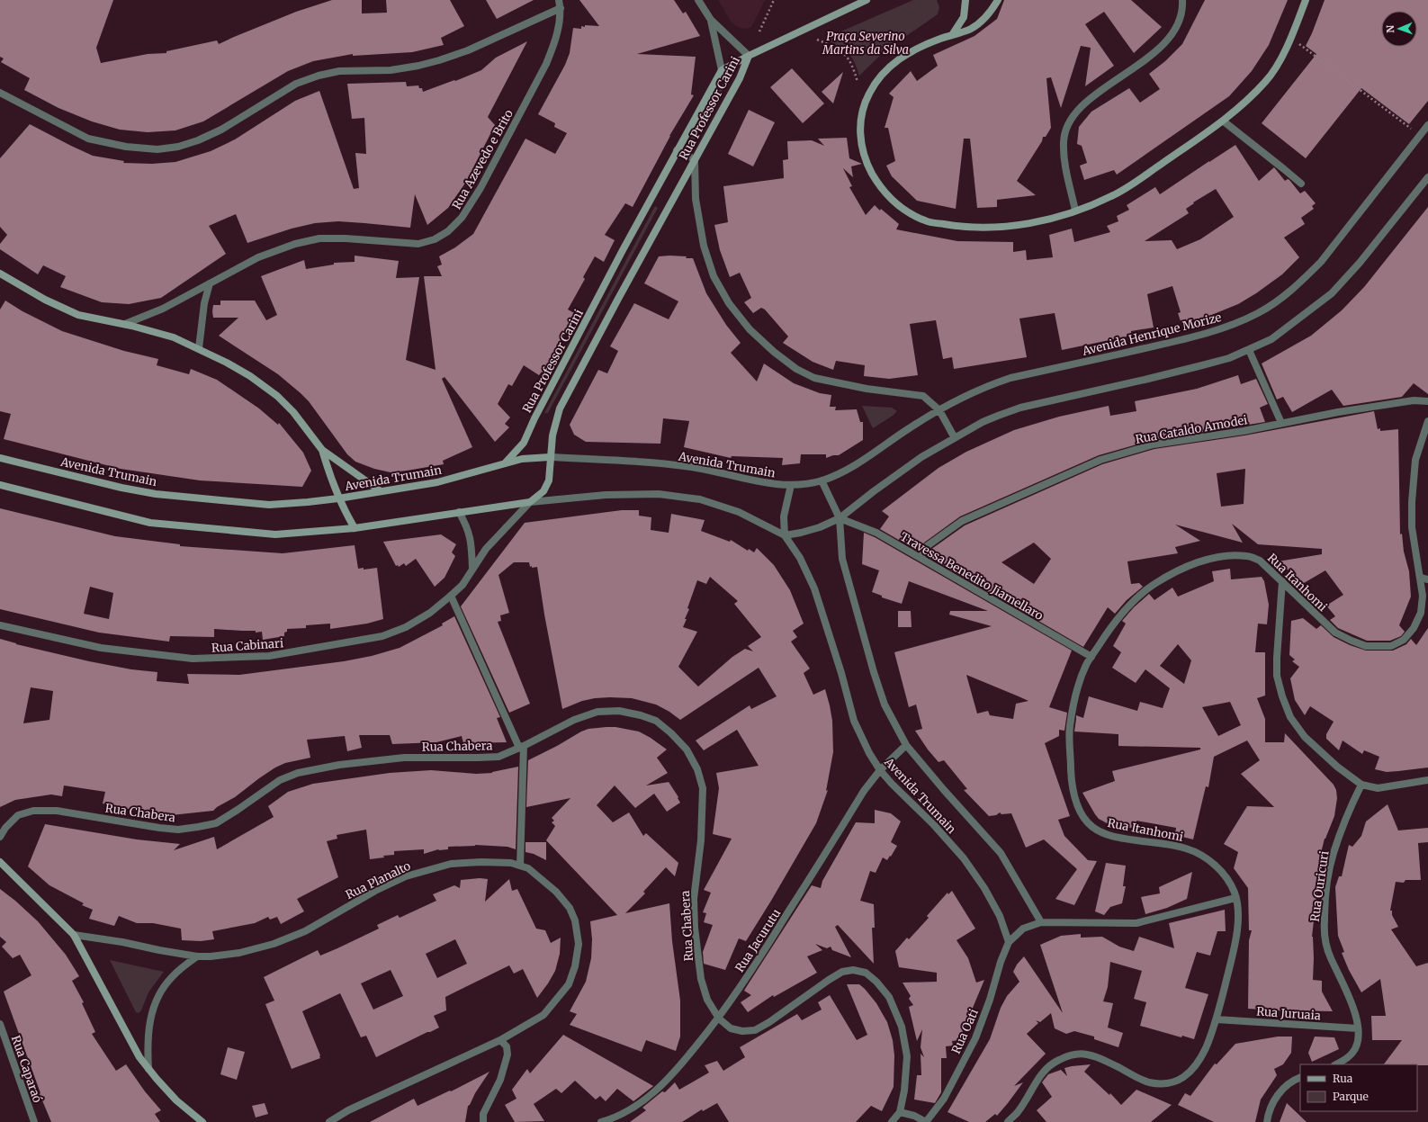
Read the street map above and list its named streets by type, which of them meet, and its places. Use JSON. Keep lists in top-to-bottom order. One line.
{"streets":{"main road":["Rua Professor Carini","Avenida Trumain"],"street":["Rua Azevedo e Brito","Avenida Henrique Morize","Rua Cataldo Amodei","Travessa Benedito Jiamellaro","Rua Itanhomi","Rua Cabinari","Rua Chabera","Rua Planalto","Rua Ouricuri","Rua Jacurutu","Rua Juruaia","Rua Oati","Rua Caparaó"]},"crossings":[["Rua Professor Carini","Avenida Trumain"],["Rua Professor Carini","Rua Cabinari"],["Avenida Henrique Morize","Avenida Trumain"],["Rua Cataldo Amodei","Travessa Benedito Jiamellaro"],["Avenida Trumain","Travessa Benedito Jiamellaro"],["Avenida Trumain","Rua Cabinari"],["Avenida Trumain","Rua Jacurutu"],["Avenida Trumain","Rua Oati"],["Travessa Benedito Jiamellaro","Rua Itanhomi"],["Rua Itanhomi","Rua Juruaia"],["Rua Chabera","Rua Jacurutu"],["Rua Ouricuri","Rua Juruaia"]],"parks":["Praça Severino Martins da Silva"],"legend":["Rua","Parque"],"north":"left"}
